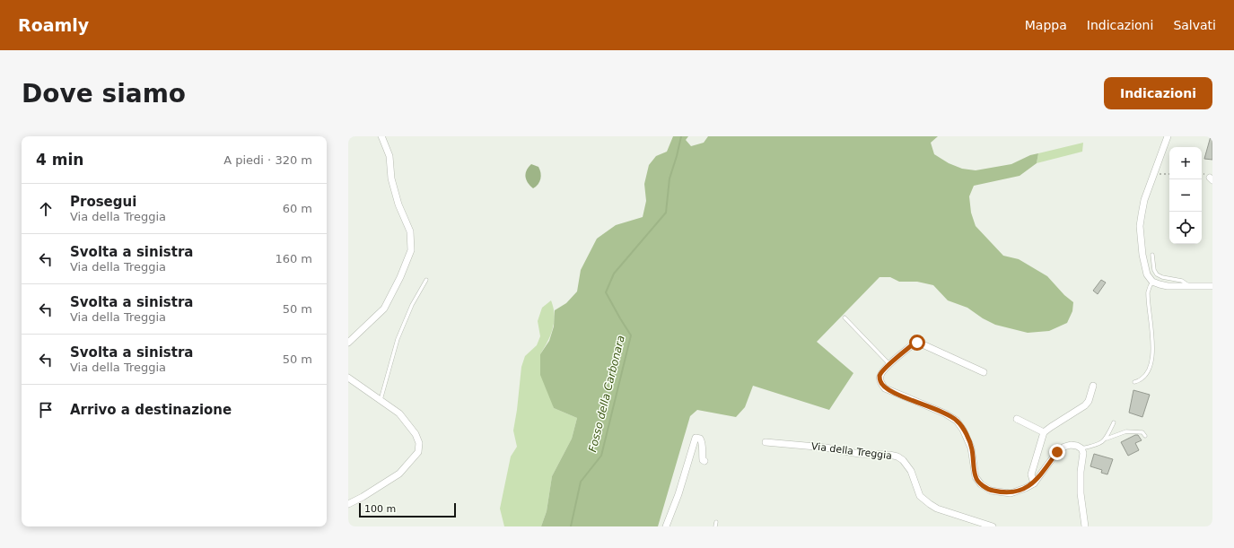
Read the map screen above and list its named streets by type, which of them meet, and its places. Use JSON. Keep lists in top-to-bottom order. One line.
{"streets":{"street":["Via della Treggia"]},"water":["Fosso della Carbonara"],"scale_bar":"100 m","page":{"header":"Roamly","nav":["Mappa","Indicazioni","Salvati"],"buttons":"Indicazioni","title":"Dove siamo","heading":["4 min","A piedi · 320 m"],"map_buttons":["+","−"],"list":[["Prosegui","Via della Treggia","60 m"],["Svolta a sinistra","Via della Treggia","160 m"],["Svolta a sinistra","Via della Treggia","50 m"],["Svolta a sinistra","Via della Treggia","50 m"],"Arrivo a destinazione"],"scale":"100 m"}}
